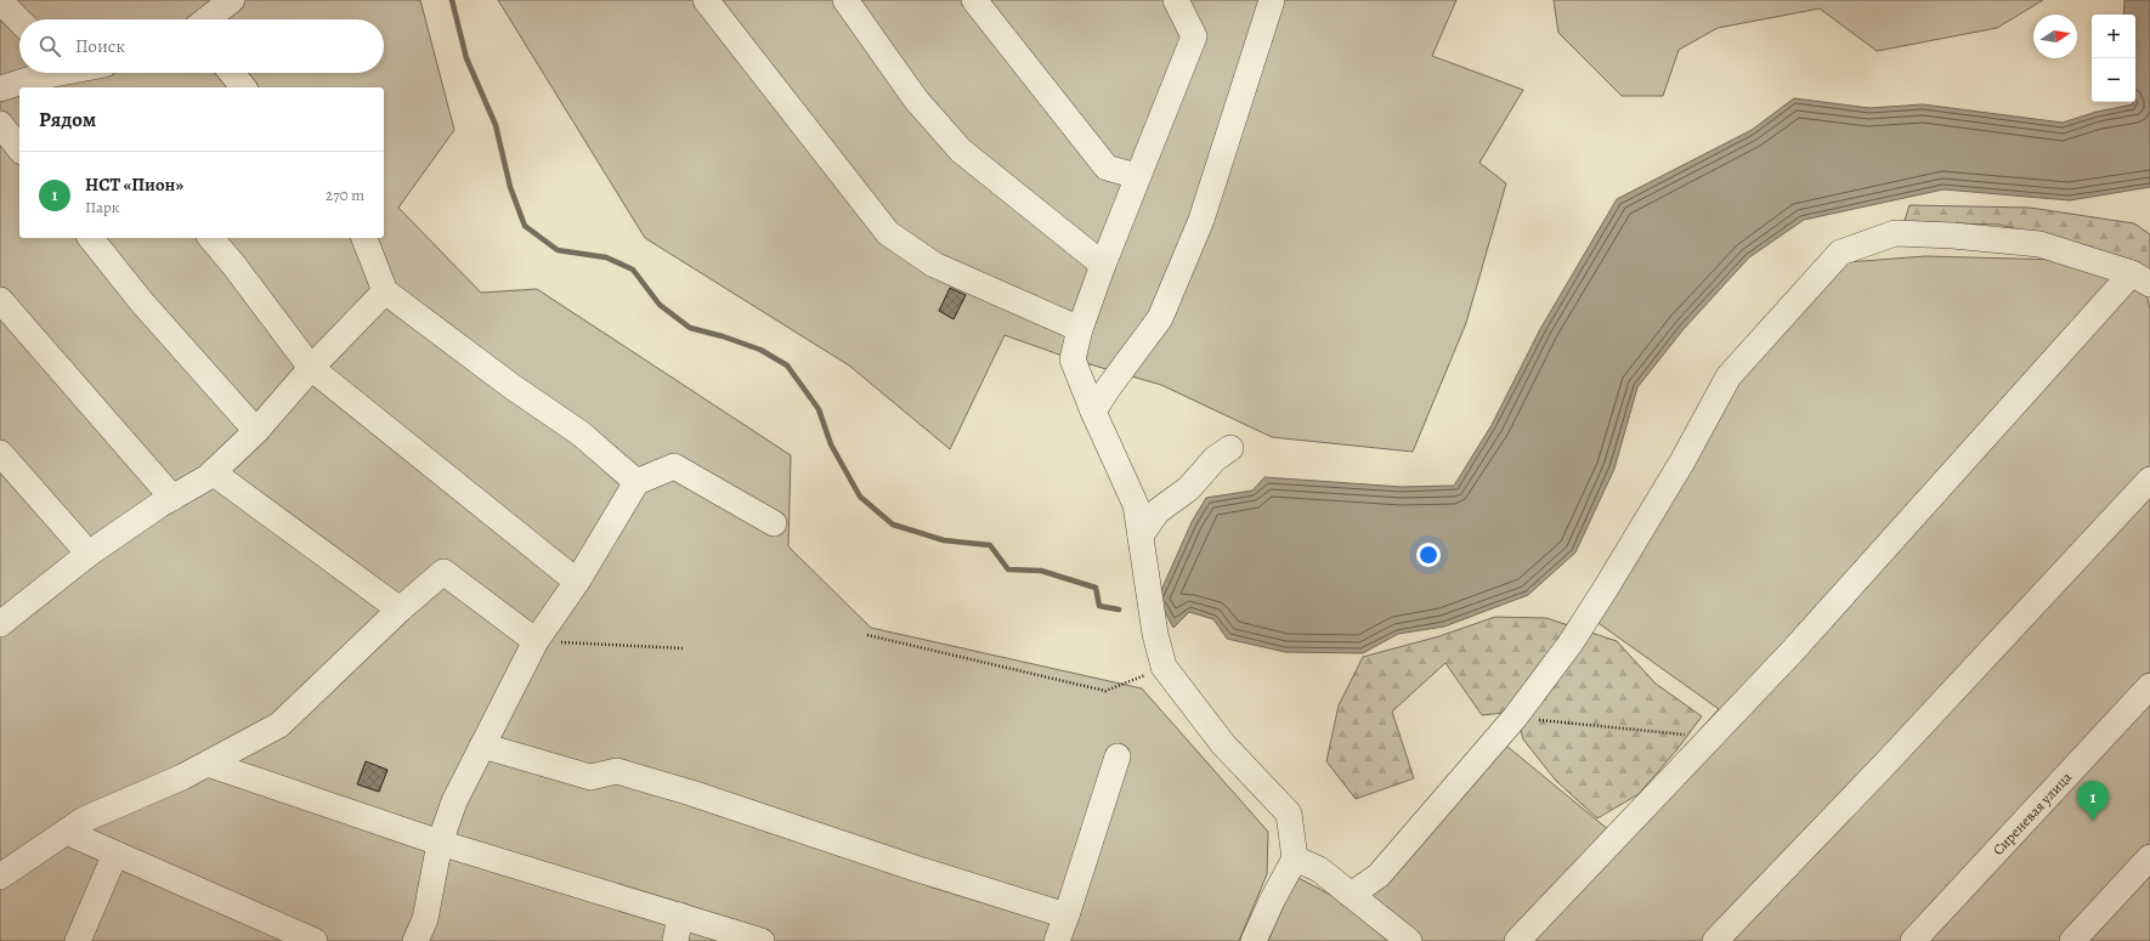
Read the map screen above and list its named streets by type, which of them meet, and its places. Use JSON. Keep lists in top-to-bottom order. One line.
{"streets":{"street":["Сиреневая улица"]},"north":"right","page":{"map_buttons":["+","−"],"search":"Поиск","heading":"Рядом","list":[{"mark":"1","name":"НСТ «Пион»","note":"Парк","value":"270 m"}],"pins":"1"}}
